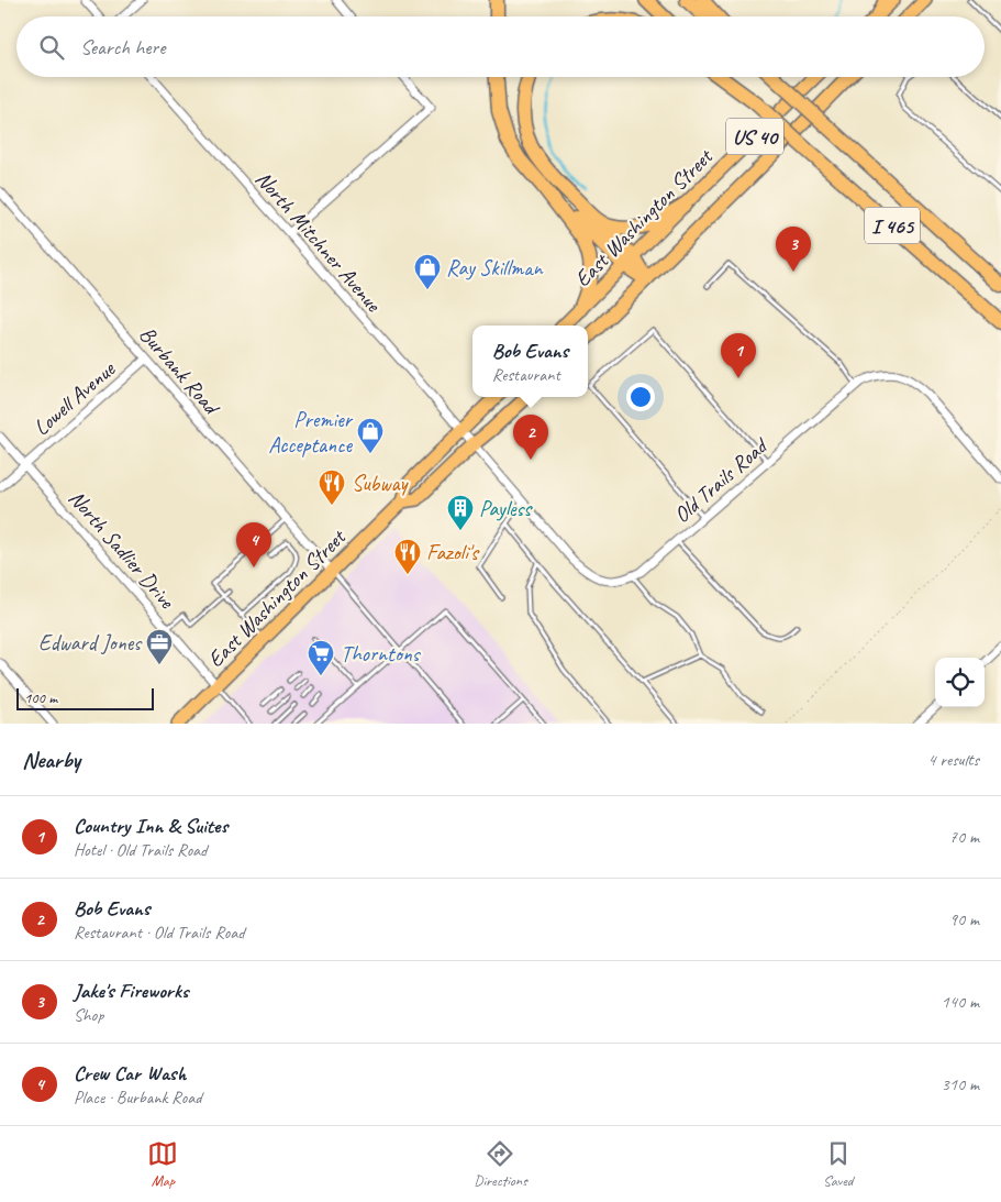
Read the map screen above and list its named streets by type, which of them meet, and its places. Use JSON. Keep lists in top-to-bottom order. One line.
{"streets":{"highway":["US 40","I 465"],"main road":["East Washington Street"],"street":["North Mitchner Avenue","Burbank Road","Lowell Avenue","Old Trails Road","North Sadlier Drive"]},"crossings":[["US 40","East Washington Street"],["US 40","I 465"],["East Washington Street","North Mitchner Avenue"],["East Washington Street","Burbank Road"],["East Washington Street","Old Trails Road"],["East Washington Street","North Sadlier Drive"],["North Mitchner Avenue","Old Trails Road"],["Burbank Road","Lowell Avenue"],["Lowell Avenue","North Sadlier Drive"]],"places":{"shop":["Ray Skillman","Premier Acceptance"],"restaurant":["Subway","Fazoli's"],"building":["Payless"],"office":["Edward Jones"],"supermarket":["Thorntons"]},"scale_bar":"100 m","page":{"search":"Search here","pins":["3","1","2","4"],"popup":["Bob Evans","Restaurant"],"scale":"100 m","heading":["Nearby","4 results"],"list":[{"mark":"1","name":"Country Inn & Suites","note":"Hotel · Old Trails Road","value":"70 m"},{"mark":"2","name":"Bob Evans","note":"Restaurant · Old Trails Road","value":"90 m"},{"mark":"3","name":"Jake's Fireworks","note":"Shop","value":"140 m"},{"mark":"4","name":"Crew Car Wash","note":"Place · Burbank Road","value":"310 m"}],"nav":["Map","Directions","Saved"]}}
